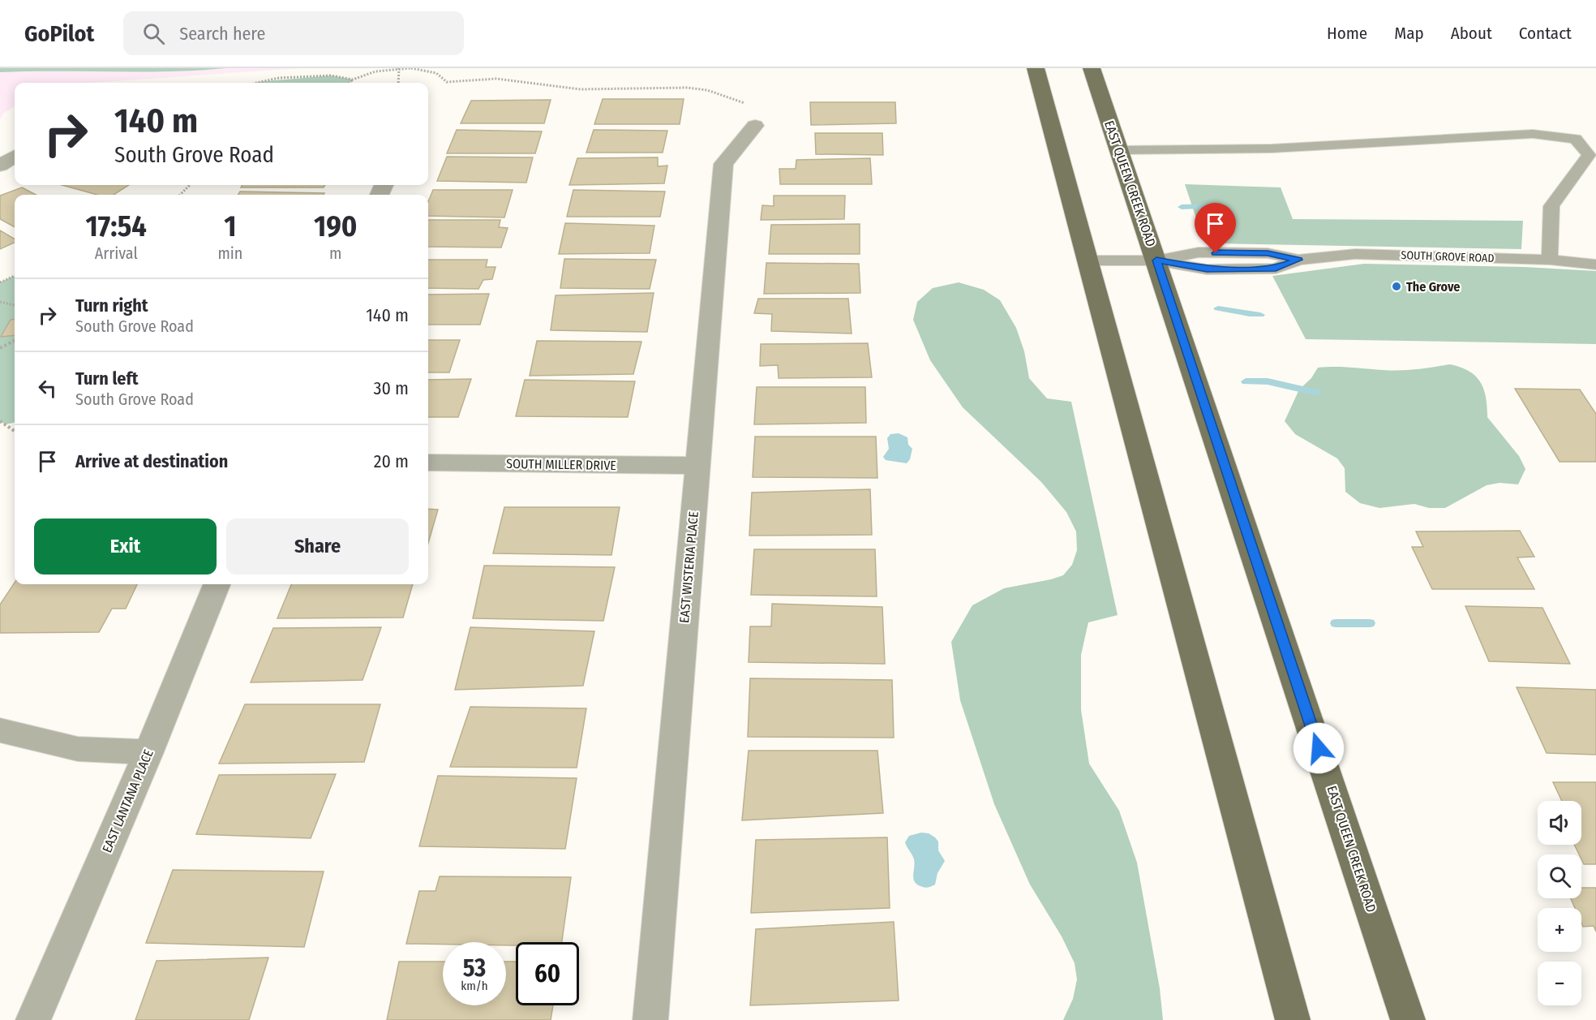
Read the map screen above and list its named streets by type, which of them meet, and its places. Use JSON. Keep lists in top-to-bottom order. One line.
{"streets":{"main road":["EAST QUEEN CREEK ROAD"],"street":["SOUTH MILLER DRIVE","EAST WISTERIA PLACE","EAST LANTANA PLACE"],"lane":["SOUTH GROVE ROAD"]},"crossings":[["EAST QUEEN CREEK ROAD","SOUTH GROVE ROAD"],["SOUTH MILLER DRIVE","EAST WISTERIA PLACE"]],"places":["The Grove"],"page":{"header":"GoPilot","search":"Search here","nav":["Home","Map","About","Contact"],"turn":["140 m","South Grove Road"],"eta":["17:54","Arrival","1","min","190","m"],"list":[{"name":"Turn right","note":"South Grove Road","value":"140 m"},{"name":"Turn left","note":"South Grove Road","value":"30 m"},{"name":"Arrive at destination","value":"20 m"}],"buttons":["Exit","Share"],"map_buttons":["+","−"],"speed":"53 km/h","limit":"60"}}
